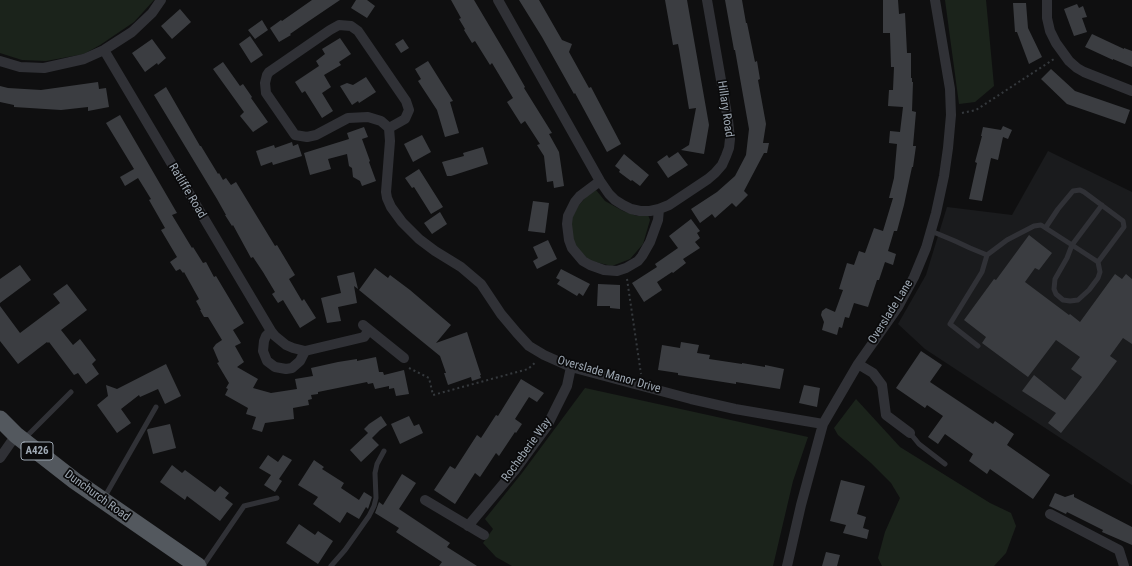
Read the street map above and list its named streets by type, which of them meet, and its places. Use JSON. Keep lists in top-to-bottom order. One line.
{"streets":{"highway":["A426","Dunchurch Road"],"street":["Hillary Road","Ratliffe Road","Overslade Lane","Overslade Manor Drive","Rocheberie Way"]},"crossings":[["Overslade Lane","Overslade Manor Drive"],["Overslade Manor Drive","Rocheberie Way"]]}
